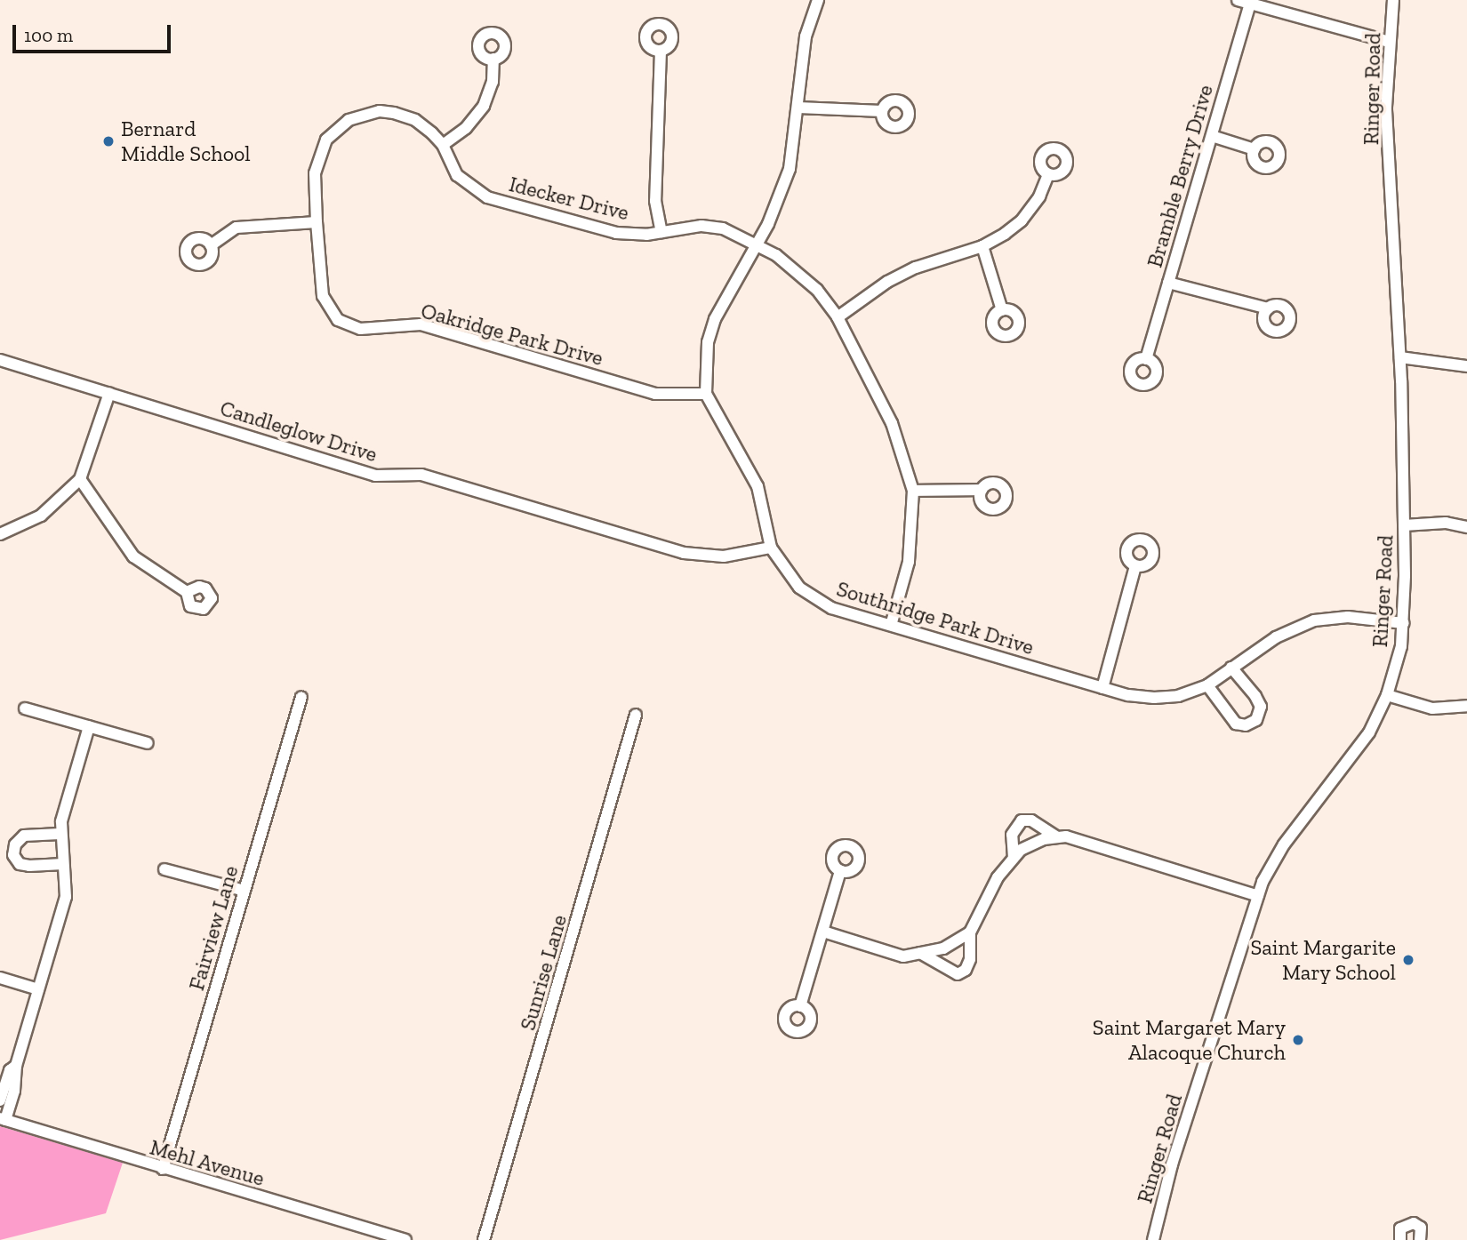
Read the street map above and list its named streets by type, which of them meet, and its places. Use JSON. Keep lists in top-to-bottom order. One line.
{"streets":{"street":["Ringer Road","Bramble Berry Drive","Idecker Drive","Oakridge Park Drive","Candleglow Drive","Southridge Park Drive","Fairview Lane","Sunrise Lane","Mehl Avenue"]},"crossings":[["Ringer Road","Southridge Park Drive"],["Idecker Drive","Oakridge Park Drive"],["Idecker Drive","Southridge Park Drive"],["Oakridge Park Drive","Southridge Park Drive"],["Candleglow Drive","Southridge Park Drive"],["Fairview Lane","Mehl Avenue"]],"places":["Bernard Middle School","Saint Margarite Mary School","Saint Margaret Mary Alacoque Church"],"scale_bar":"100 m"}
